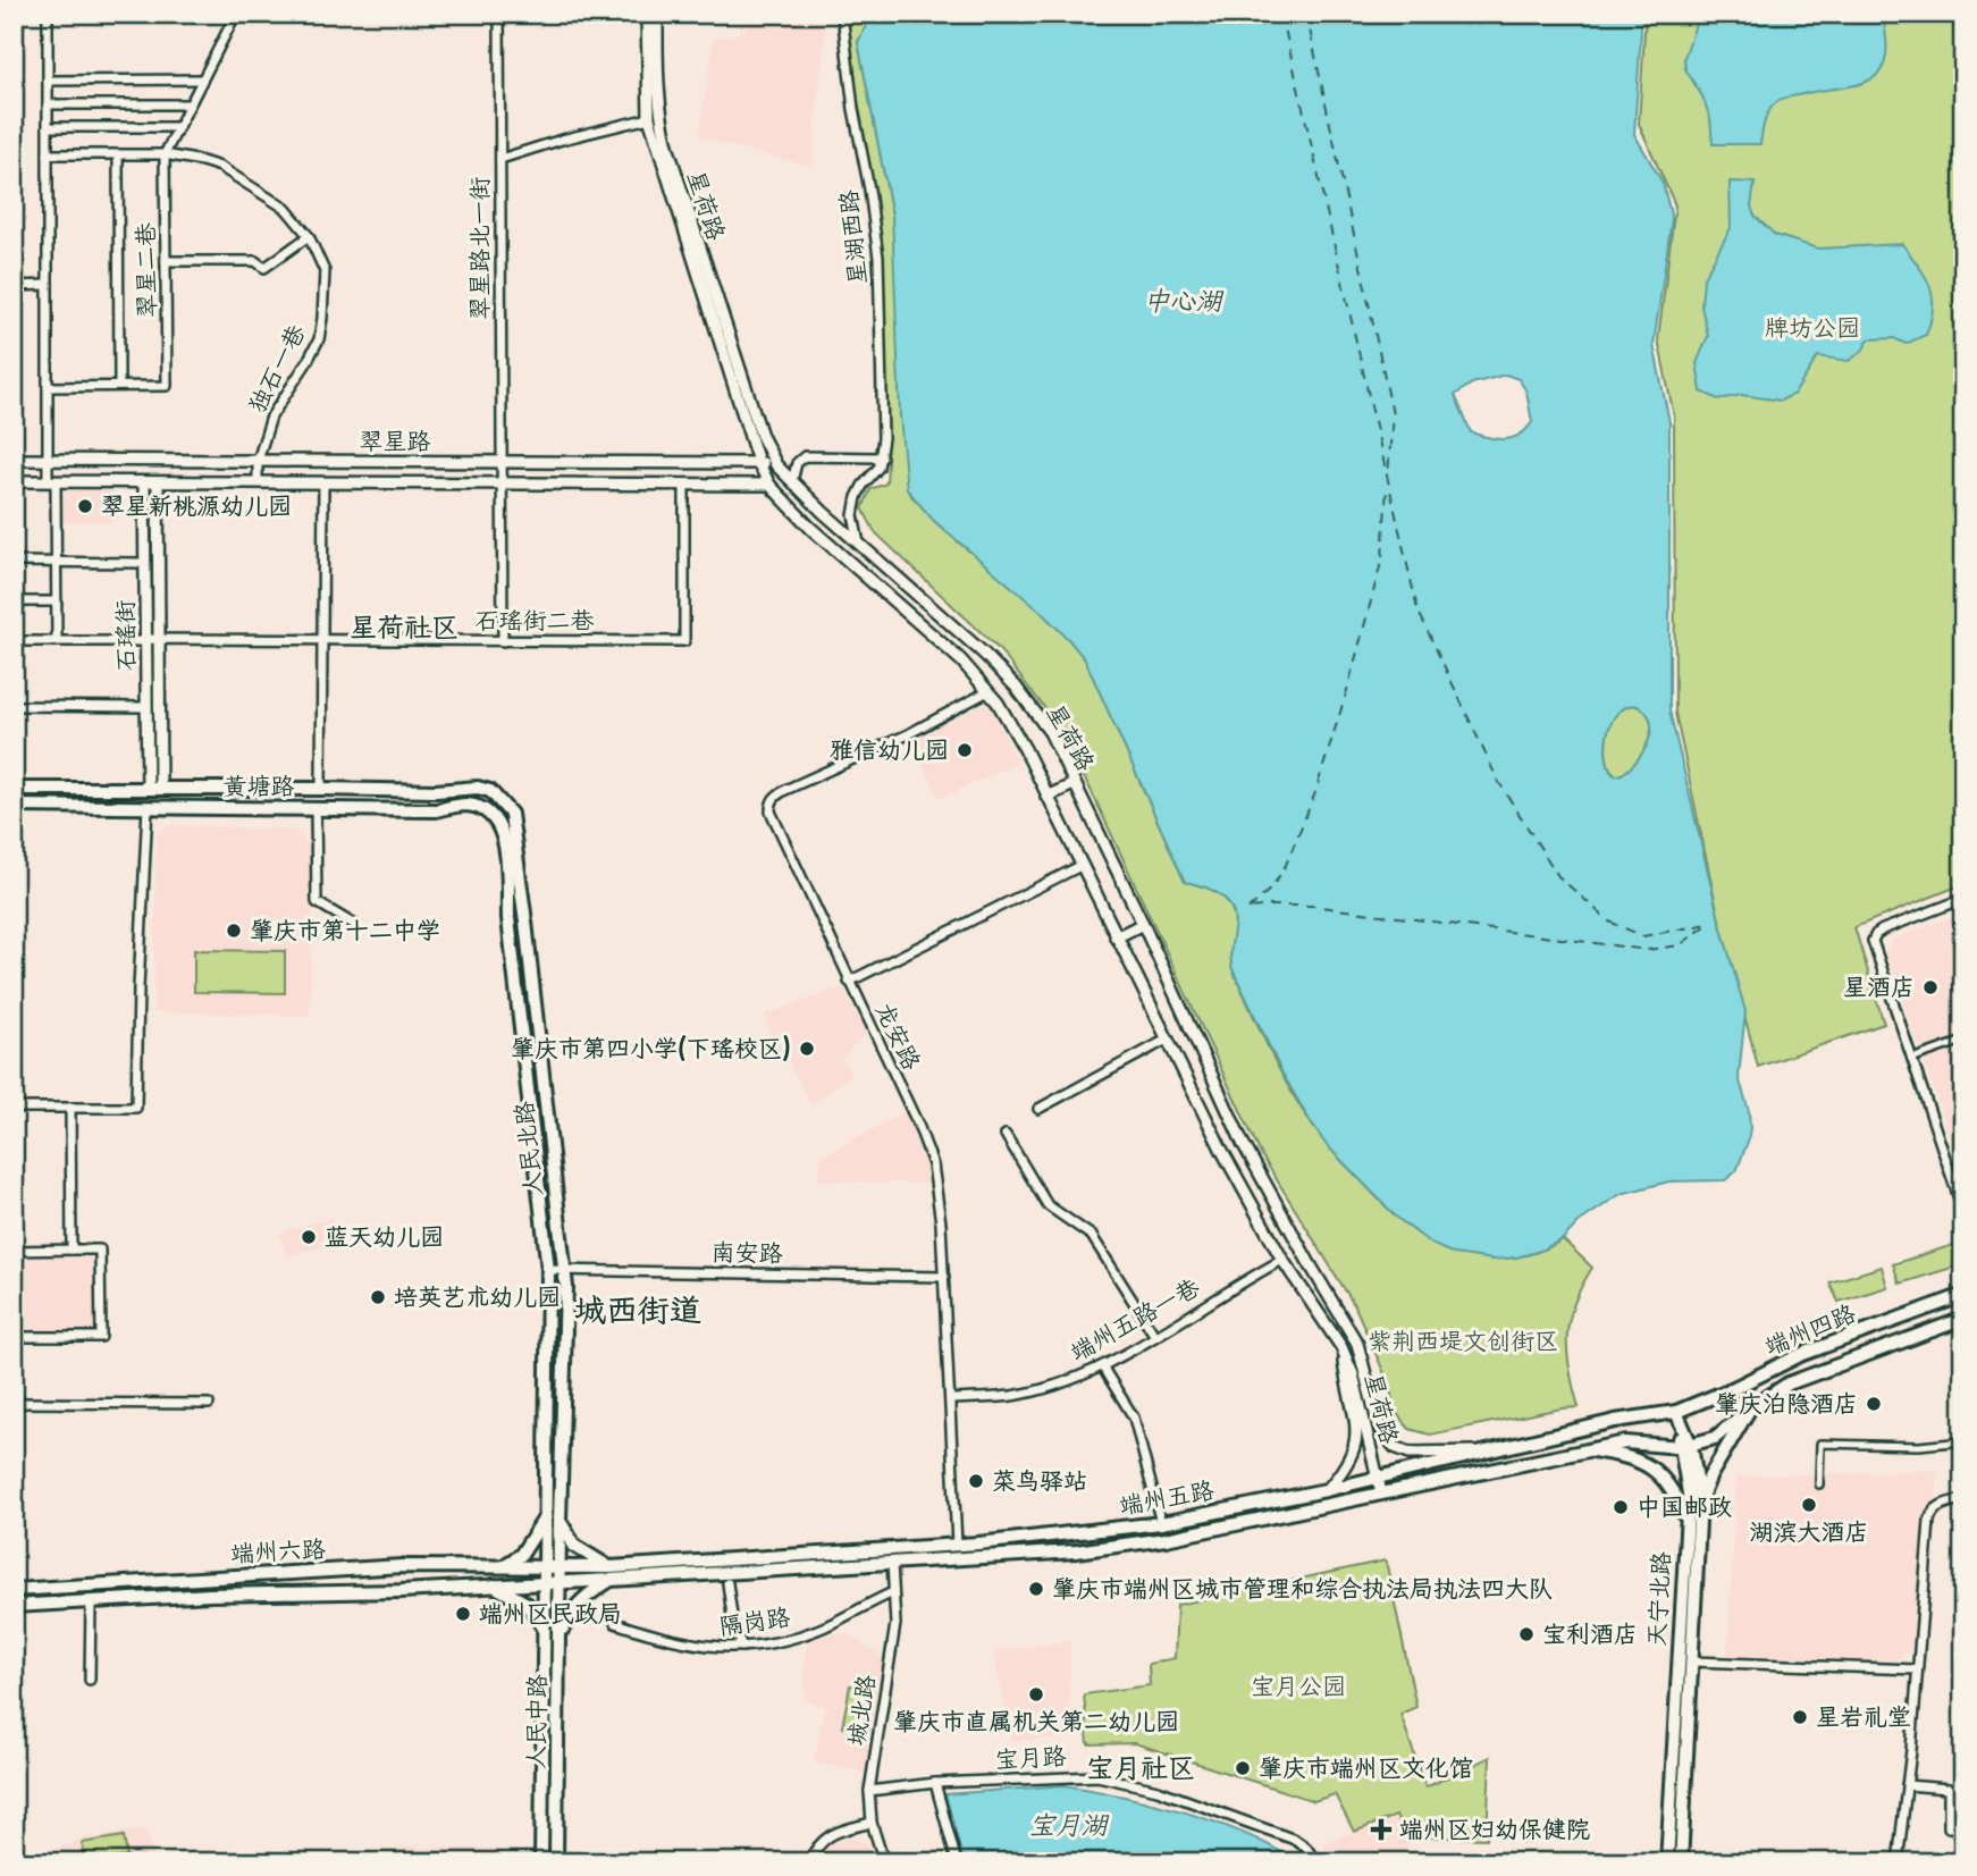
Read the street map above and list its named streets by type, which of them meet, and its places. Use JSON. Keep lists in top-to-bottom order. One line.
{"streets":{"main road":["黄塘路","人民北路","端州四路","端州五路","端州六路","天宁北路","人民中路"],"street":["星荷路","星湖西路","翠星路北一街","翠星二巷","独石一巷","翠星路","石瑶街二巷","石瑶街","龙安路","南安路","端州五路一巷","隔岗路","城北路","宝月路"]},"crossings":[["星荷路","翠星路"],["星荷路","龙安路"],["星荷路","端州五路一巷"],["星荷路","端州五路"],["翠星路北一街","翠星路"],["翠星路北一街","石瑶街二巷"],["独石一巷","翠星路"],["翠星路","石瑶街二巷"],["翠星路","石瑶街"],["石瑶街二巷","石瑶街"],["石瑶街","黄塘路"],["黄塘路","人民北路"],["龙安路","南安路"],["龙安路","端州五路一巷"],["龙安路","端州五路"],["人民北路","南安路"],["人民北路","端州五路"],["人民北路","端州六路"],["人民北路","人民中路"],["端州四路","端州五路"],["端州四路","天宁北路"],["端州五路","端州六路"],["端州五路","天宁北路"],["端州五路","城北路"],["端州五路","人民中路"],["端州六路","人民中路"],["隔岗路","城北路"],["城北路","宝月路"]],"districts":["星荷社区","城西街道","宝月社区"],"water":["中心湖","宝月湖"],"parks":["牌坊公园","紫荆西堤文创街区","宝月公园"],"places":{"other":["翠星新桃源幼儿园","雅信幼儿园","肇庆市第十二中学","星酒店","肇庆市第四小学(下瑶校区)","蓝天幼儿园","培英艺术幼儿园","肇庆泊隐酒店","菜鸟驿站","湖滨大酒店","中国邮政","肇庆市端州区城市管理和综合执法局执法四大队","端州区民政局","宝利酒店","肇庆市直属机关第二幼儿园","星岩礼堂","肇庆市端州区文化馆"],"health":["端州区妇幼保健院"]}}
